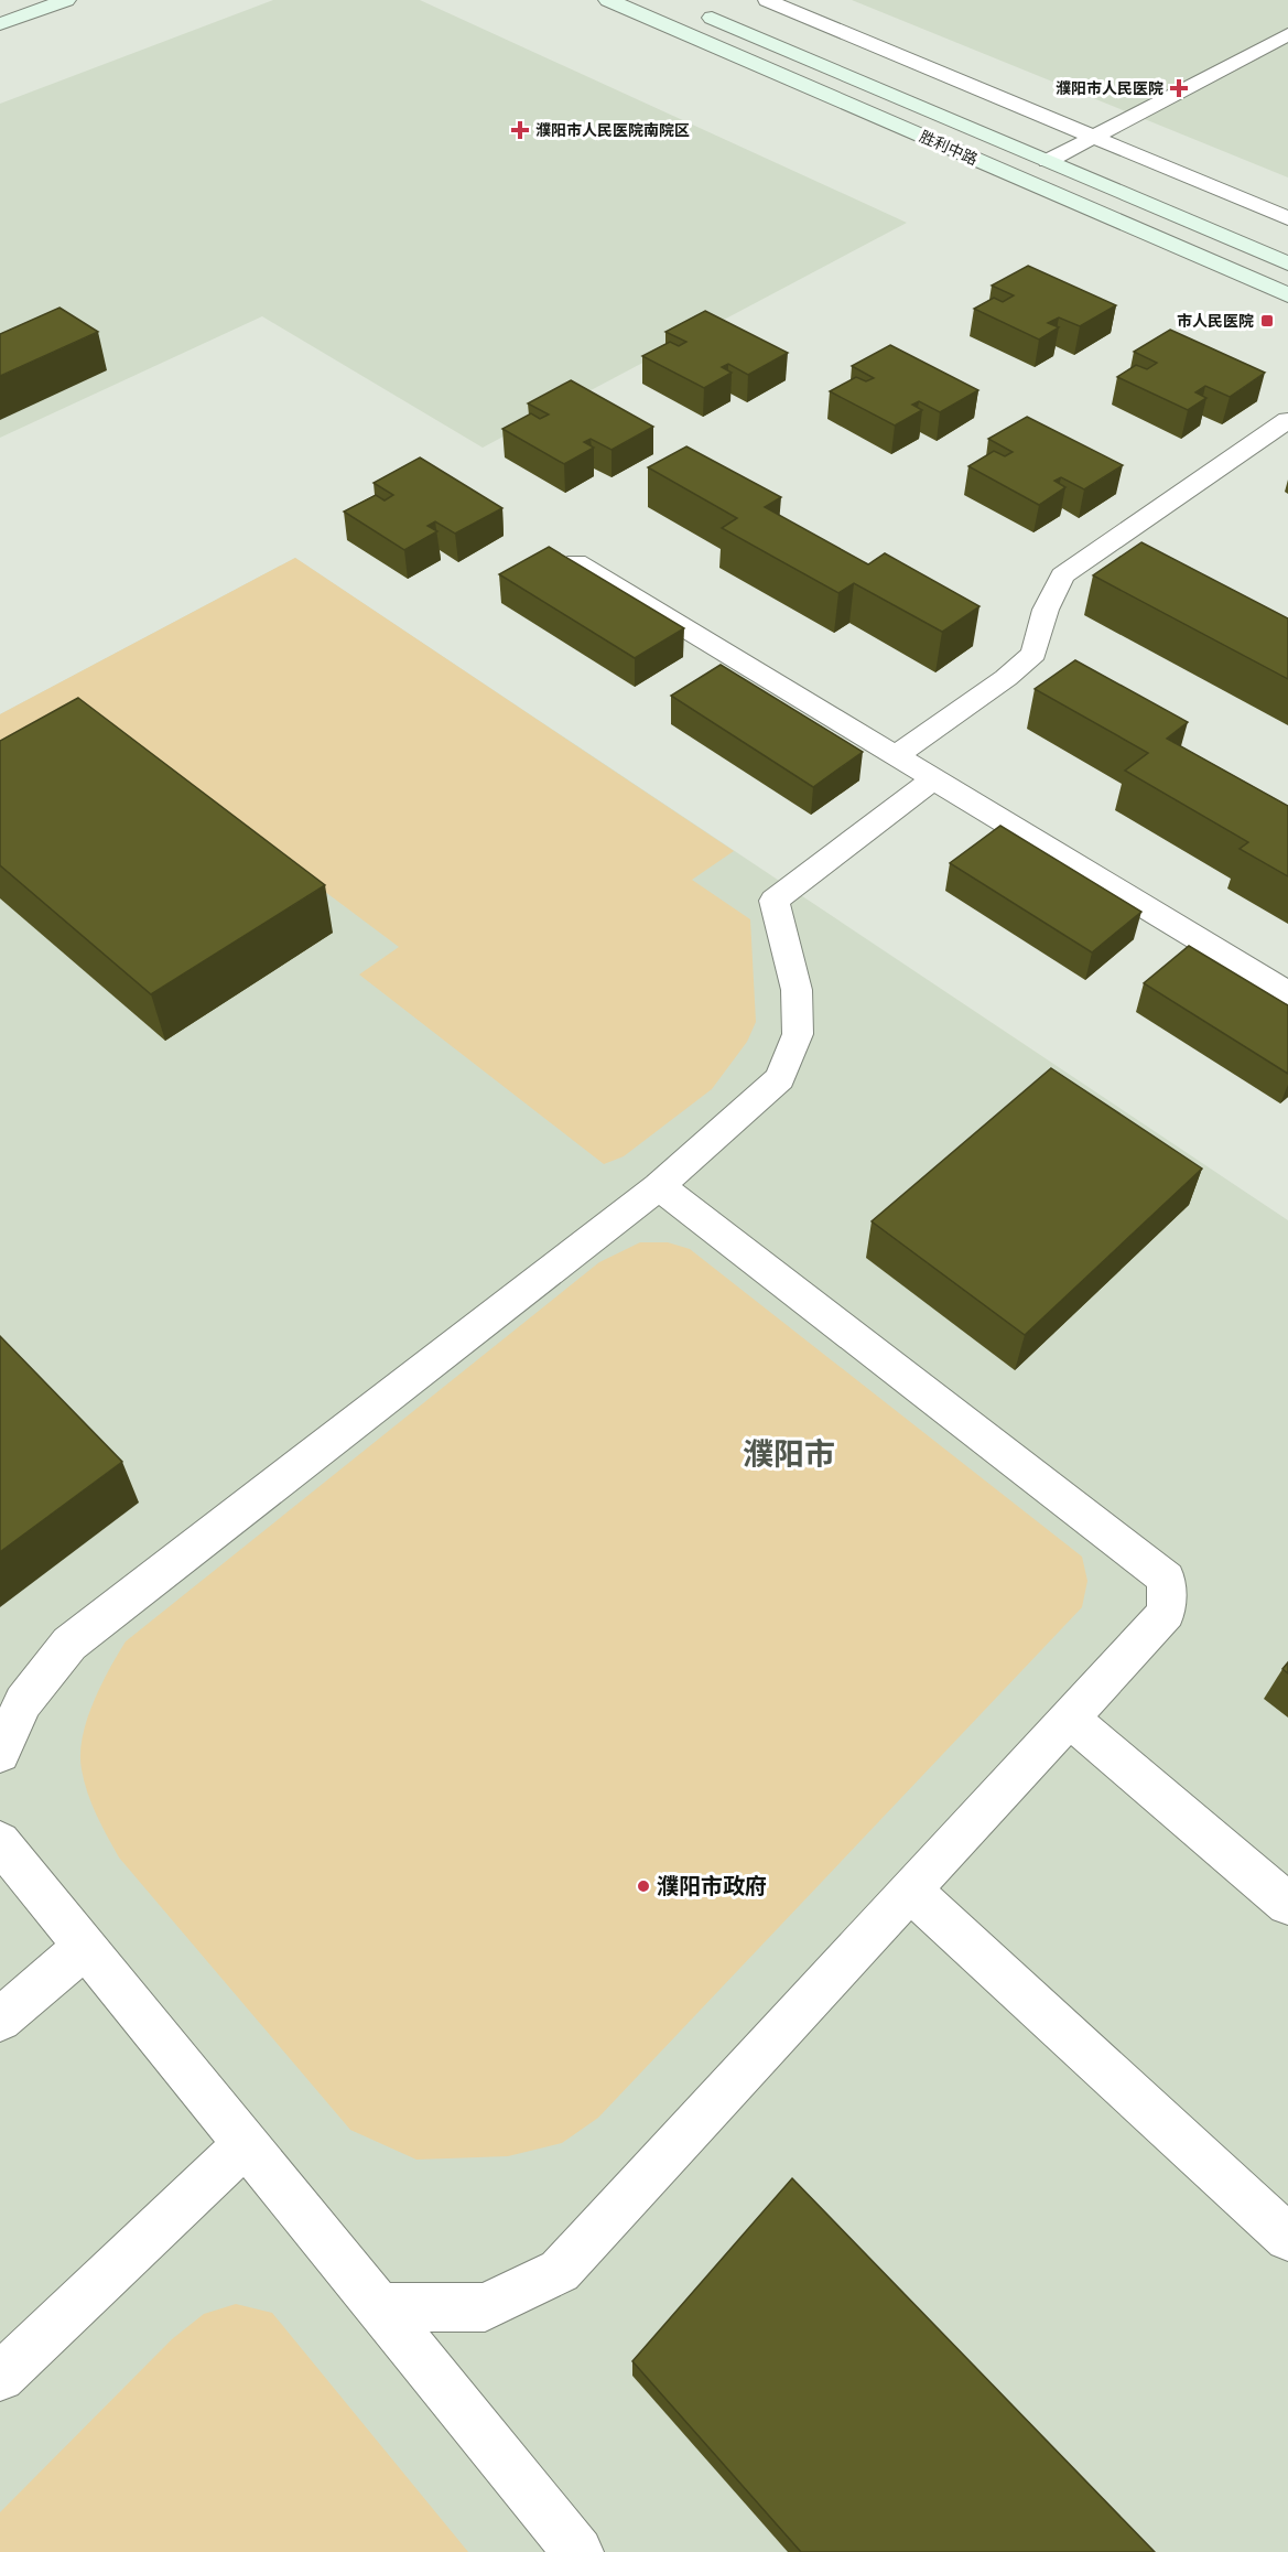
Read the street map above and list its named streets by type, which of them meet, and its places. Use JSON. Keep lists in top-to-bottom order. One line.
{"streets":{"main road":["胜利中路"]},"districts":["濮阳市"],"places":{"health":["濮阳市人民医院","濮阳市人民医院南院区"],"transit":["市人民医院"],"other":["濮阳市政府"]}}
